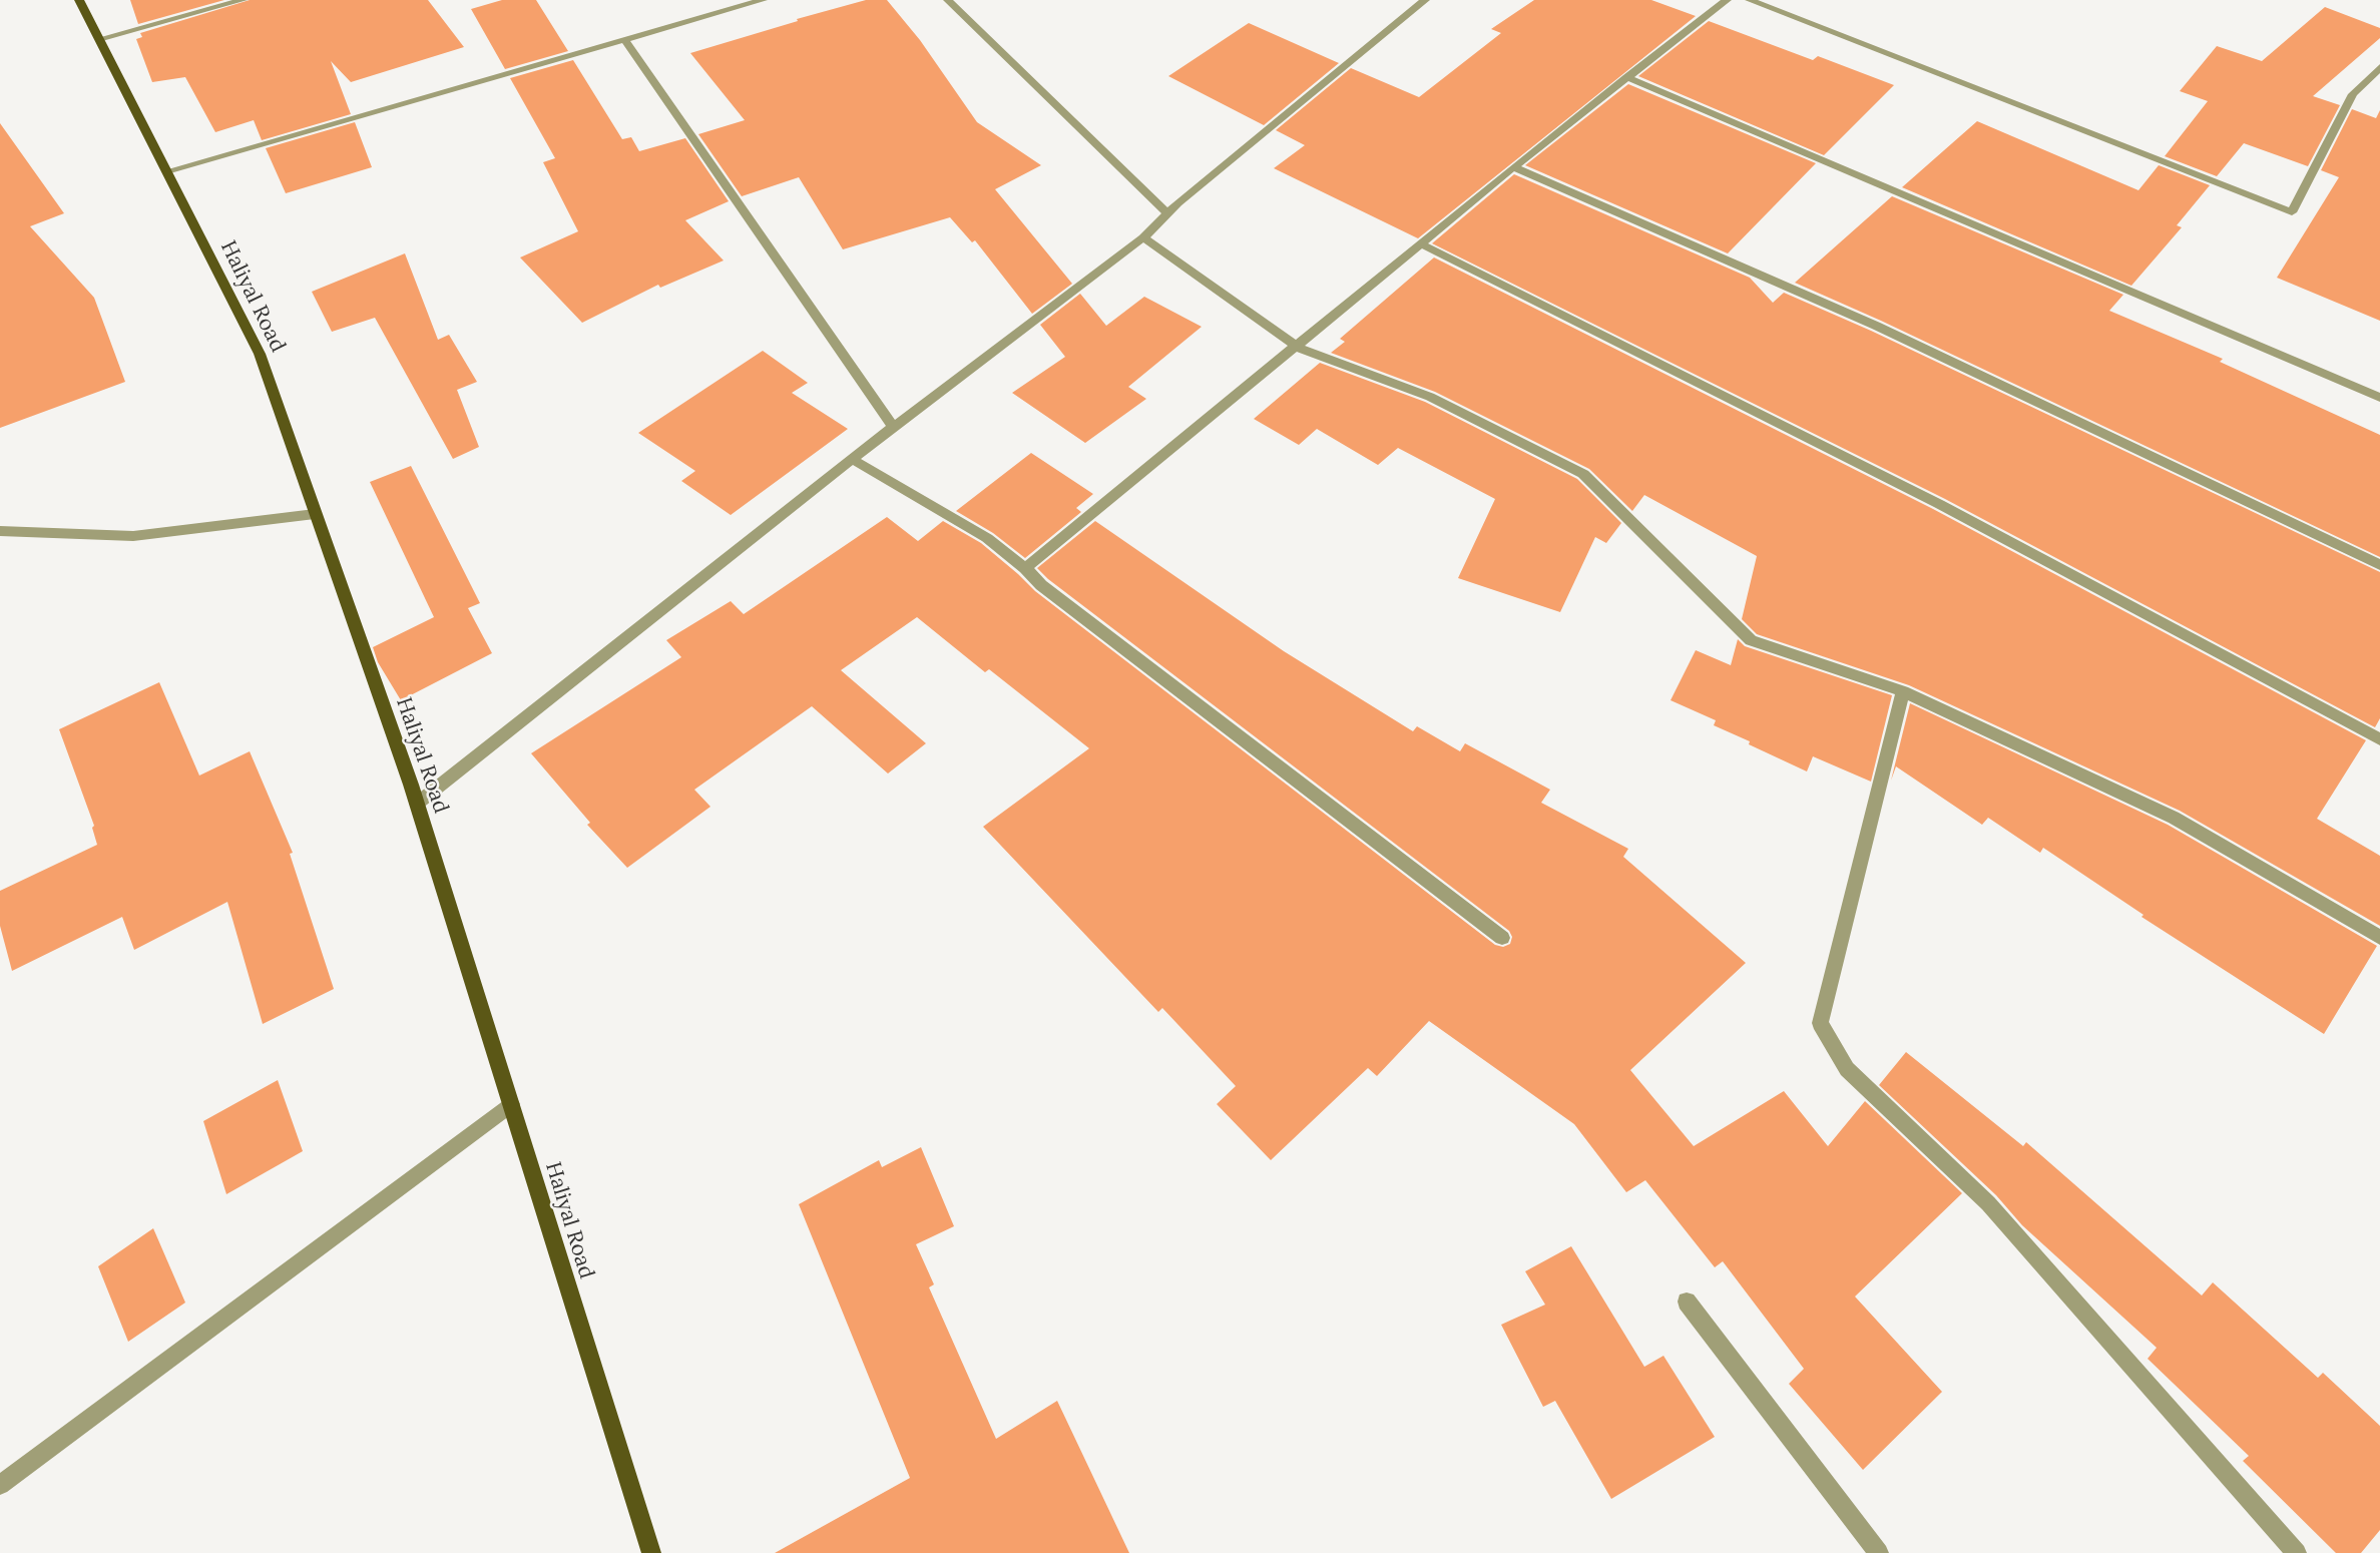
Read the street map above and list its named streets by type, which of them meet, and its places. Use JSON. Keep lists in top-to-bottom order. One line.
{"streets":{"main road":["Haliyal Road"]}}
